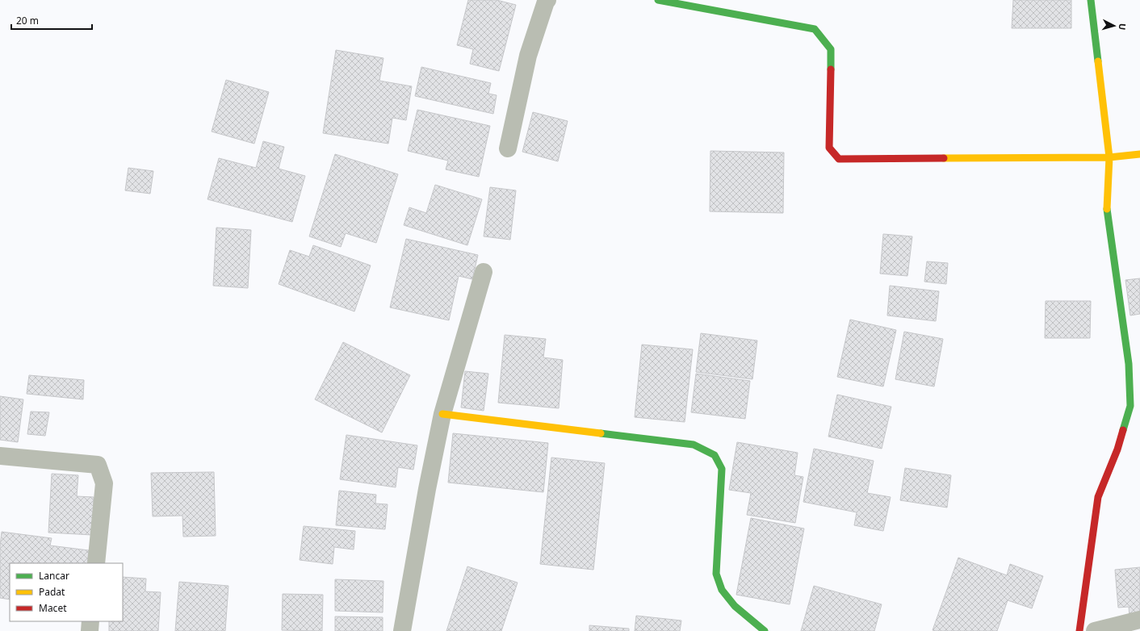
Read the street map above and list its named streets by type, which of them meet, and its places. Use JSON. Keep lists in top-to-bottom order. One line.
{"legend":["Lancar","Padat","Macet"],"scale_bar":"20 m","north":"right"}
